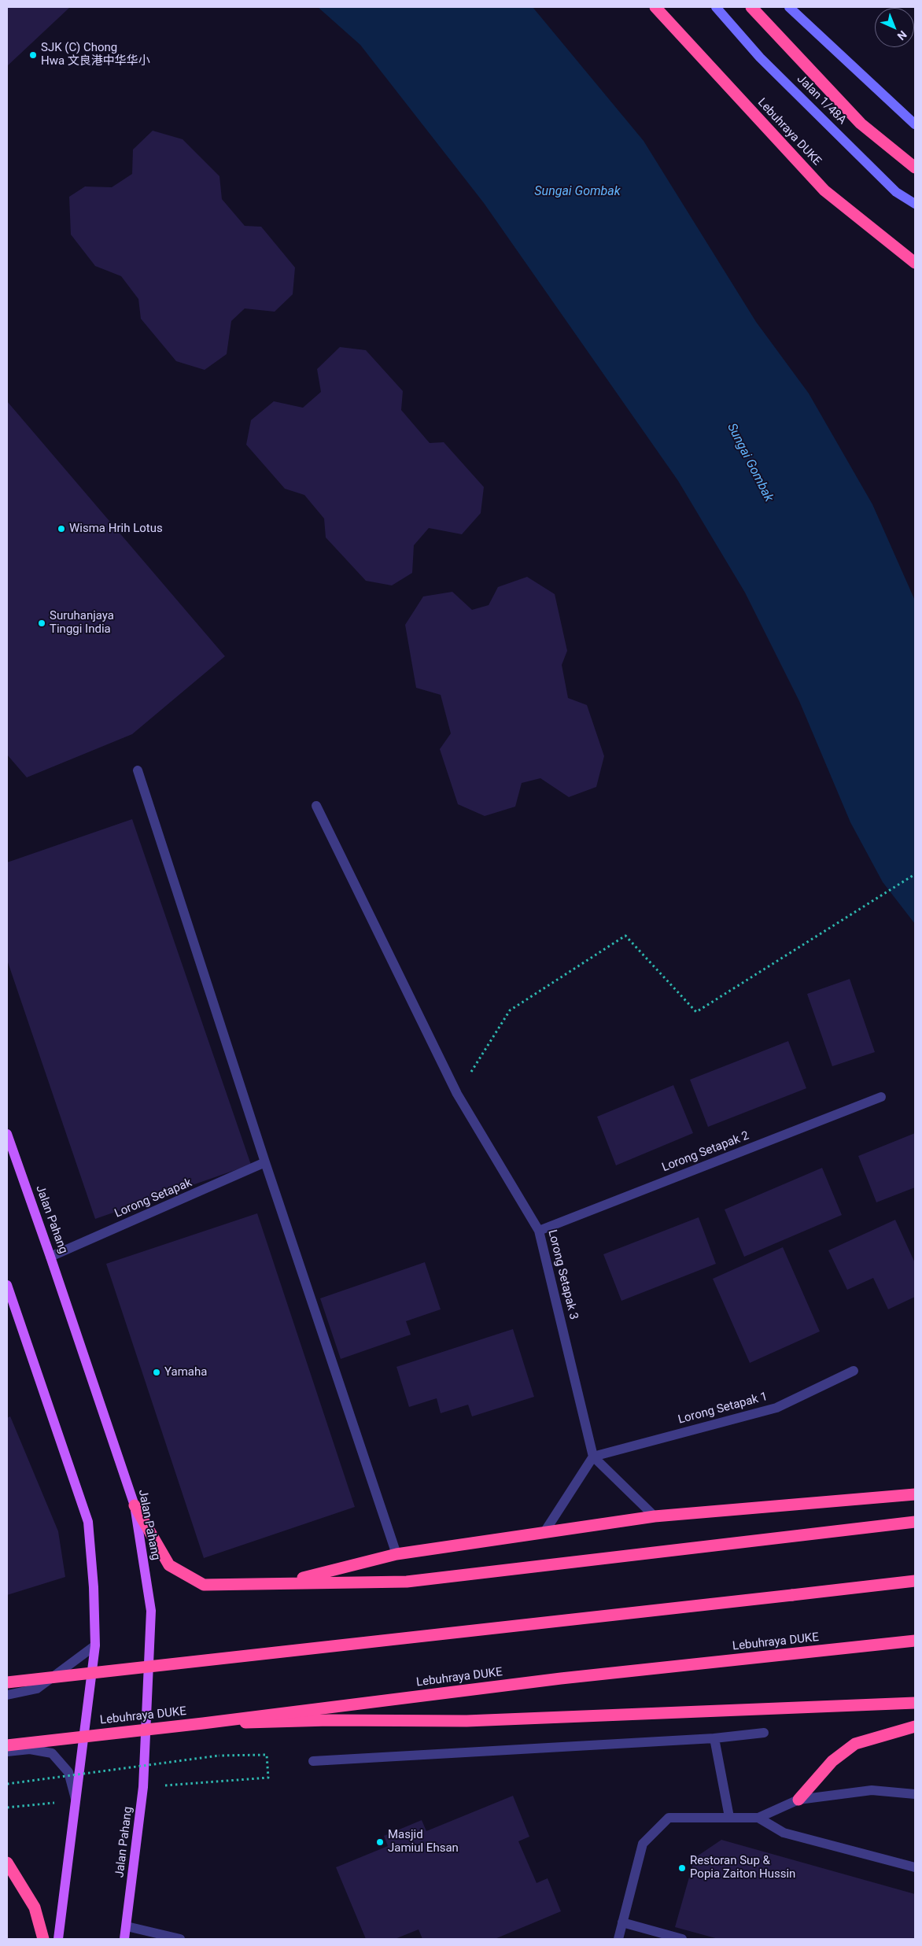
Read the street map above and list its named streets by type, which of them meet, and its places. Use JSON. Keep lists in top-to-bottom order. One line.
{"streets":{"highway":["Lebuhraya DUKE"],"main road":["Jalan 1/48A","Jalan Pahang"],"street":["Lorong Setapak 2","Lorong Setapak","Lorong Setapak 3","Lorong Setapak 1"]},"crossings":[["Lorong Setapak 2","Lorong Setapak 3"],["Lorong Setapak","Jalan Pahang"],["Lorong Setapak 3","Lorong Setapak 1"]],"water":["Sungai Gombak"],"places":["SJK (C) Chong Hwa 文良港中华华小","Wisma Hrih Lotus","Suruhanjaya Tinggi India","Yamaha","Masjid Jamiul Ehsan","Restoran Sup & Popia Zaiton Hussin"],"north":"bottom right"}
